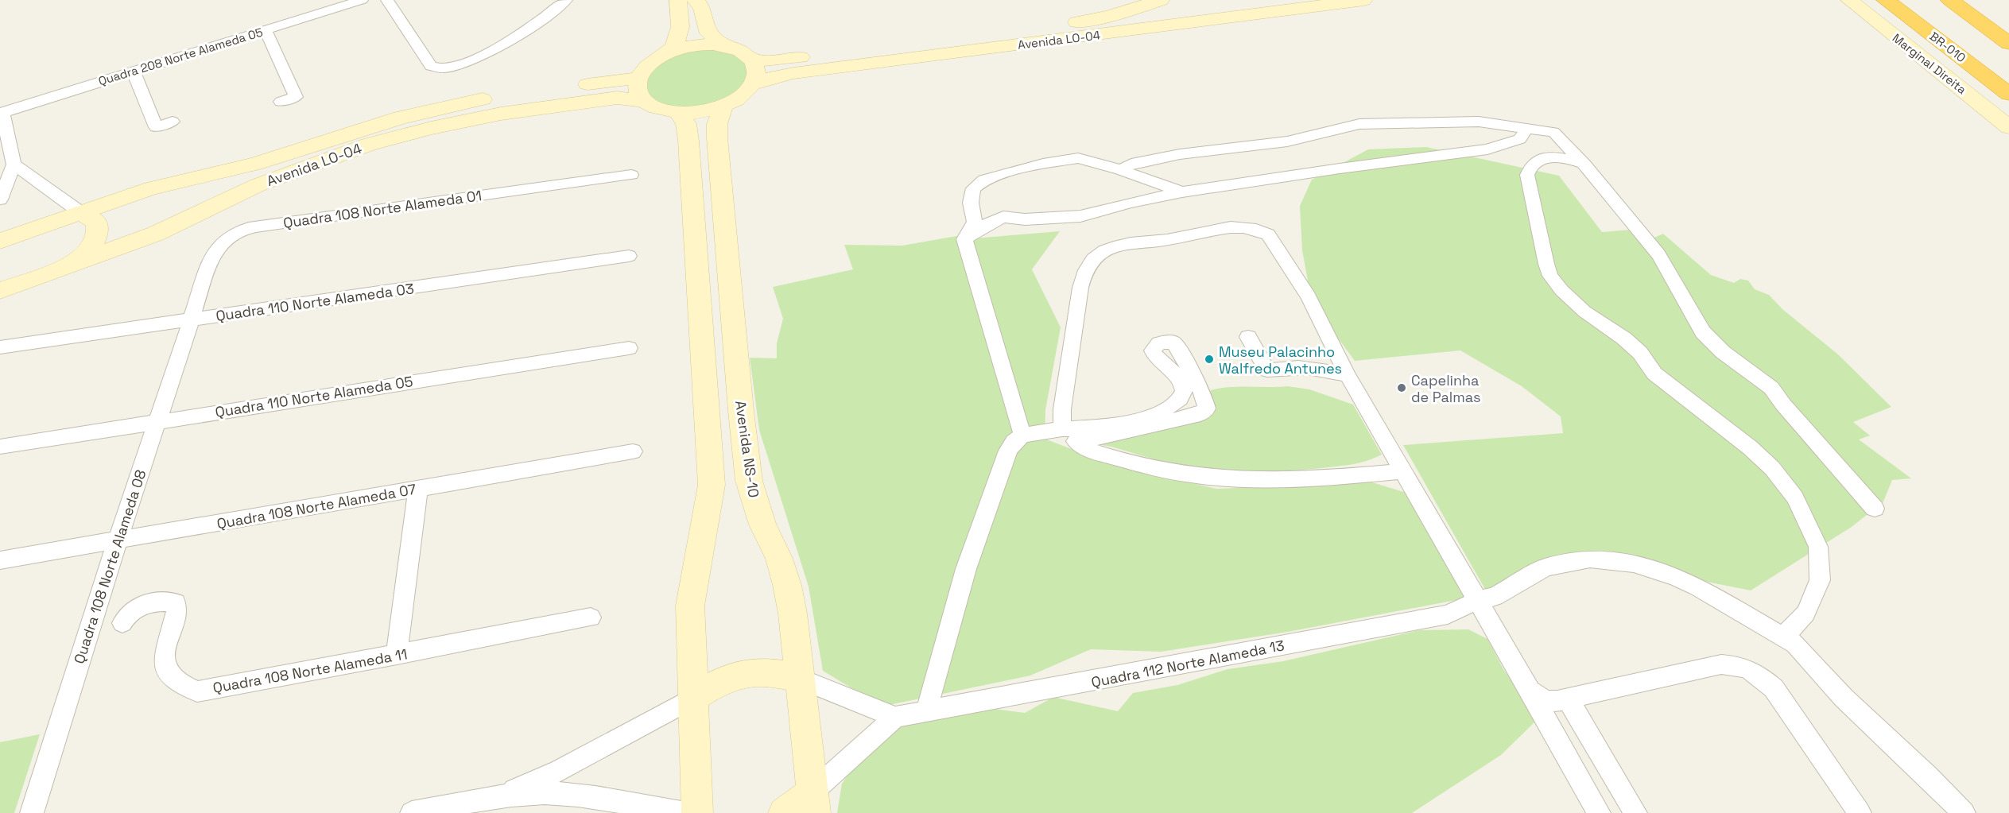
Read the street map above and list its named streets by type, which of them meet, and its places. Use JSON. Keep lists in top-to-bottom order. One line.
{"streets":{"highway":["BR-010"],"street":["Avenida LO-04","Quadra 208 Norte Alameda 05","Marginal Direita","Quadra 108 Norte Alameda 01","Quadra 110 Norte Alameda 03","Quadra 110 Norte Alameda 05","Avenida NS-10","Quadra 108 Norte Alameda 07","Quadra 108 Norte Alameda 08","Quadra 112 Norte Alameda 13","Quadra 108 Norte Alameda 11"]},"crossings":[["Avenida LO-04","Avenida NS-10"],["Quadra 108 Norte Alameda 01","Quadra 110 Norte Alameda 03"],["Quadra 108 Norte Alameda 01","Quadra 108 Norte Alameda 08"],["Quadra 110 Norte Alameda 03","Quadra 108 Norte Alameda 08"],["Quadra 110 Norte Alameda 05","Quadra 108 Norte Alameda 08"],["Quadra 108 Norte Alameda 07","Quadra 108 Norte Alameda 08"]],"places":["Museu Palacinho Walfredo Antunes","Capelinha de Palmas"]}
